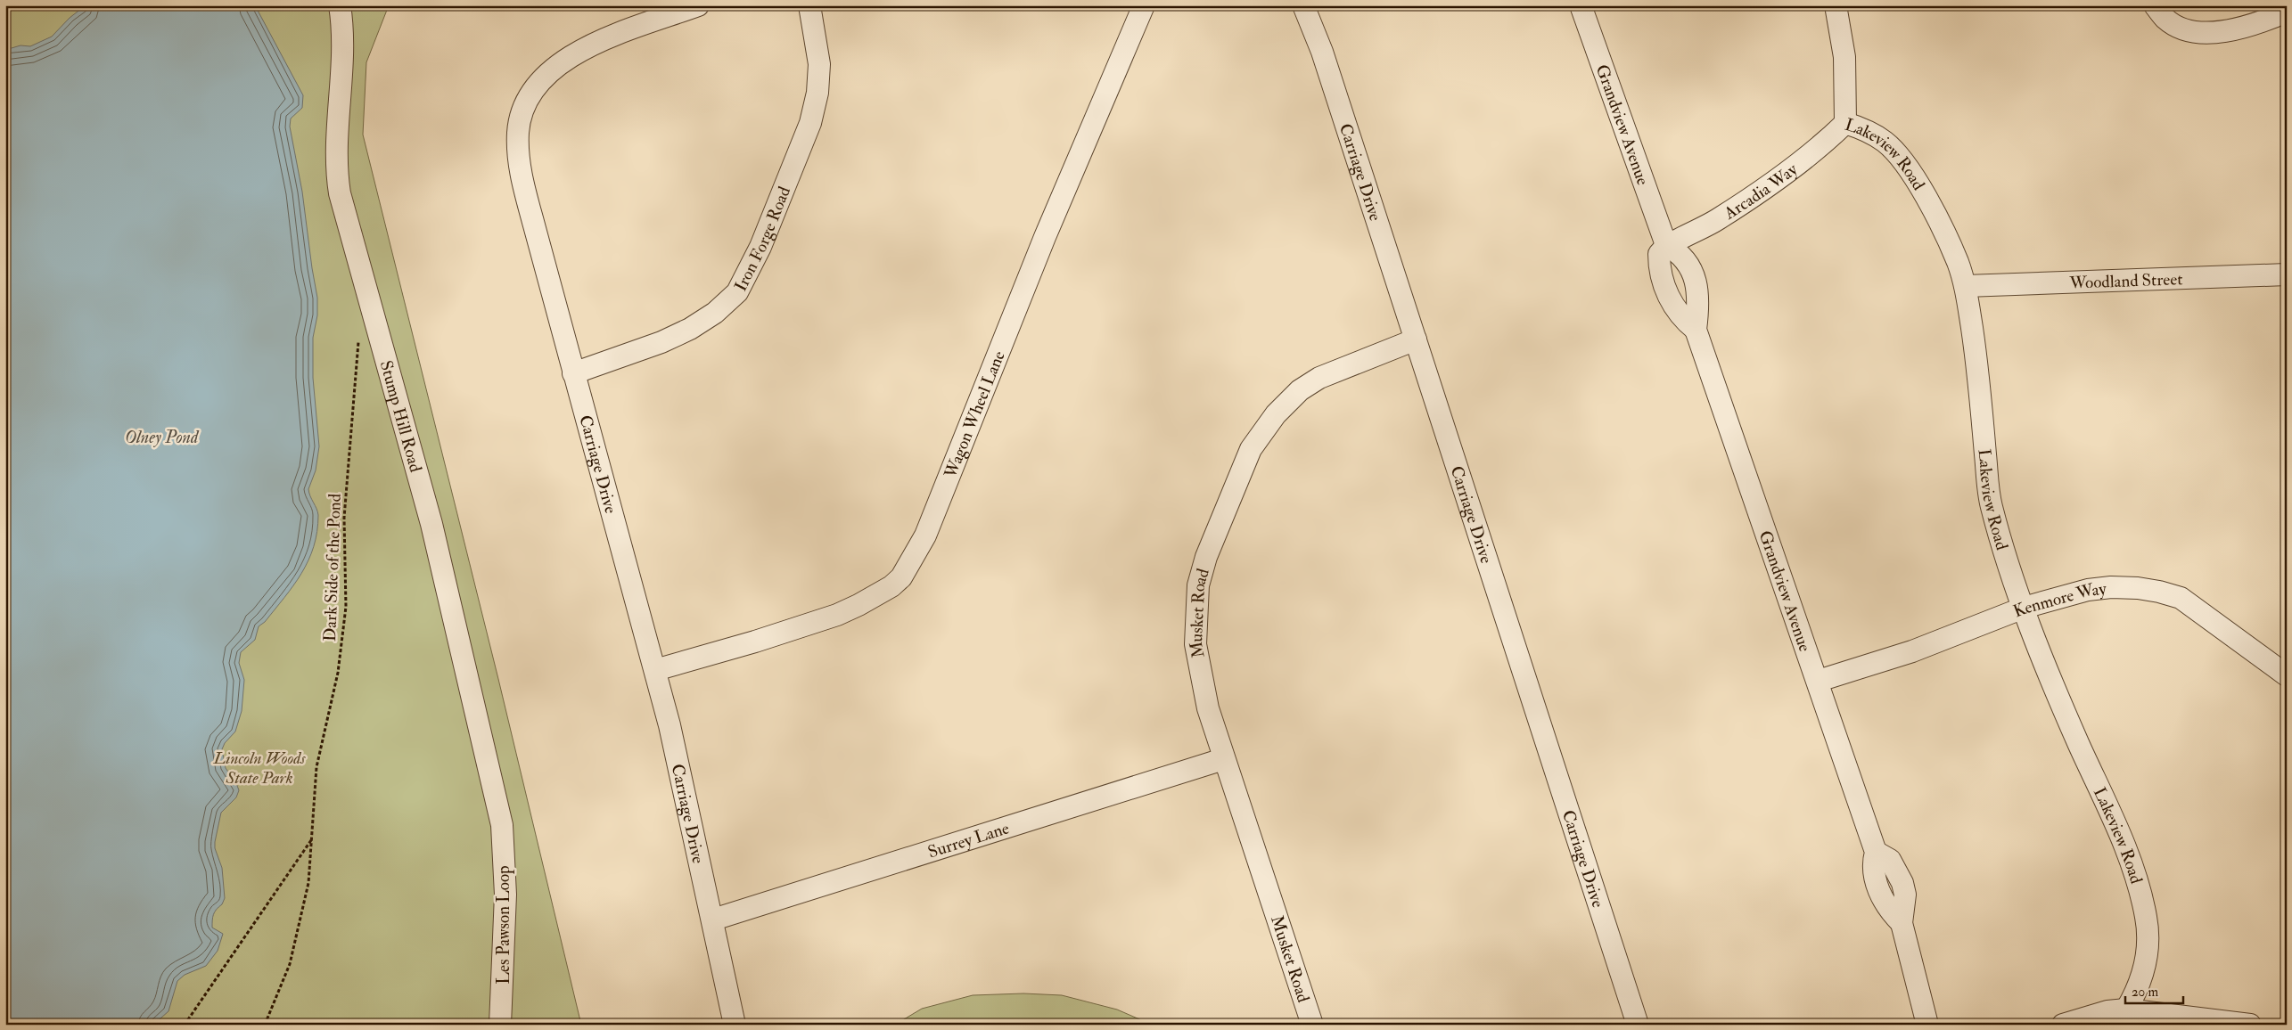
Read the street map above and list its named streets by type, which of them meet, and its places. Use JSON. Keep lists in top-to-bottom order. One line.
{"streets":{"street":["Grandview Avenue","Lakeview Road","Carriage Drive","Arcadia Way","Iron Forge Road","Woodland Street","Wagon Wheel Lane","Stump Hill Road","Kenmore Way","Musket Road","Surrey Lane","Les Pawson Loop"],"path":["Dark Side of the Pond"]},"crossings":[["Grandview Avenue","Arcadia Way"],["Grandview Avenue","Kenmore Way"],["Lakeview Road","Arcadia Way"],["Lakeview Road","Woodland Street"],["Lakeview Road","Kenmore Way"],["Carriage Drive","Iron Forge Road"],["Carriage Drive","Wagon Wheel Lane"],["Carriage Drive","Musket Road"],["Carriage Drive","Surrey Lane"],["Stump Hill Road","Les Pawson Loop"],["Musket Road","Surrey Lane"]],"water":["Olney Pond"],"parks":["Lincoln Woods State Park"],"scale_bar":"20 m"}
